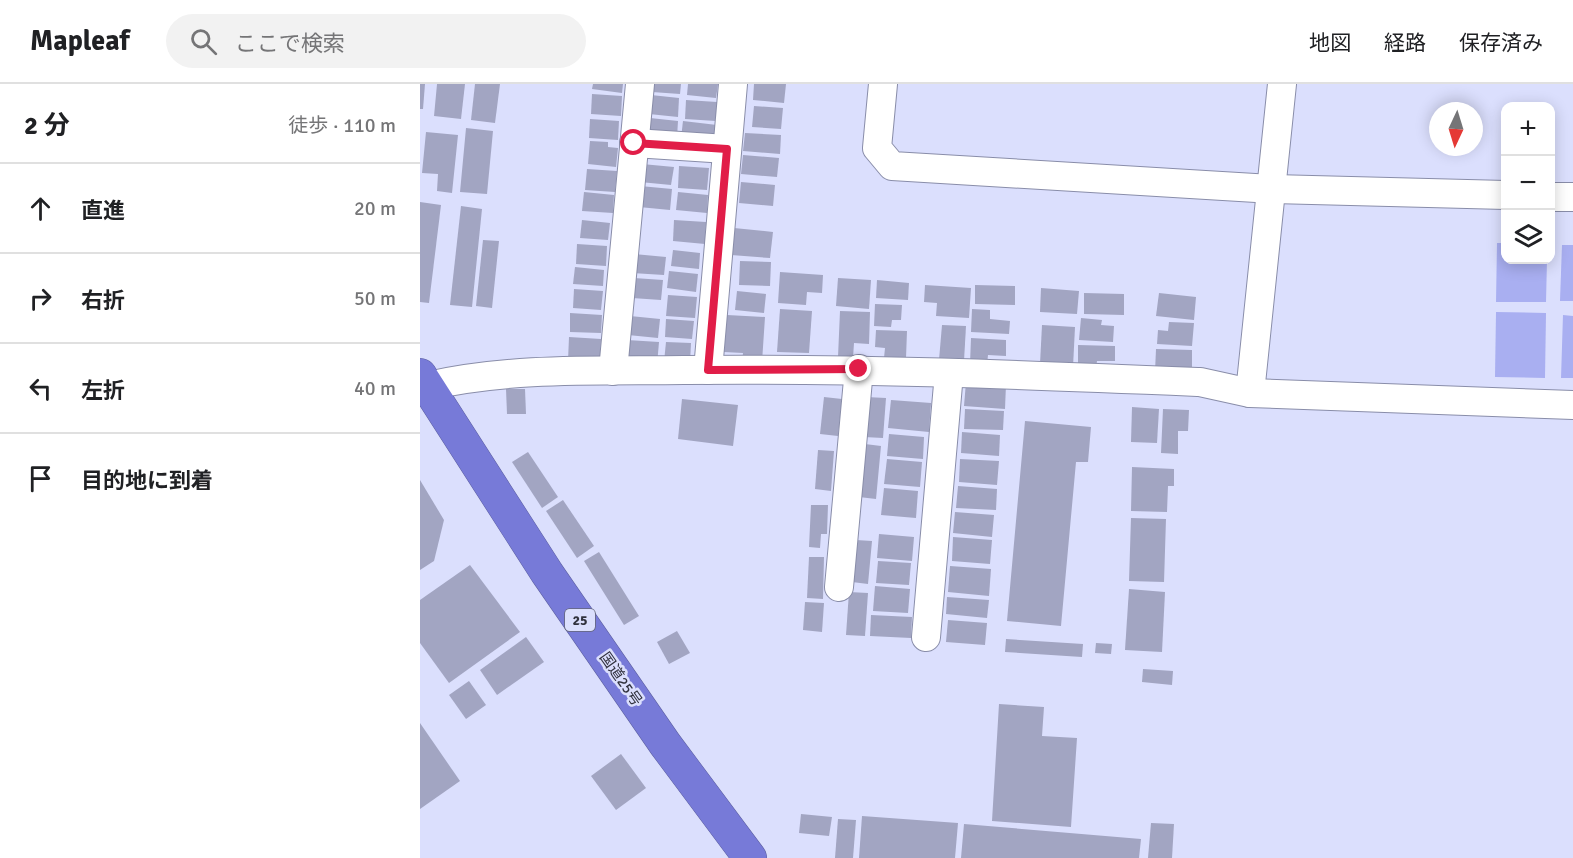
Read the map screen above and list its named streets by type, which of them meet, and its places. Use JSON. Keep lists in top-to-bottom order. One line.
{"streets":{"highway":["25","国道25号"]},"north":"bottom","page":{"header":"Mapleaf","search":"ここで検索","nav":["地図","経路","保存済み"],"heading":["2 分","徒歩 · 110 m"],"map_buttons":["+","−"],"list":[["直進","20 m"],["右折","50 m"],["左折","40 m"],"目的地に到着"]}}
